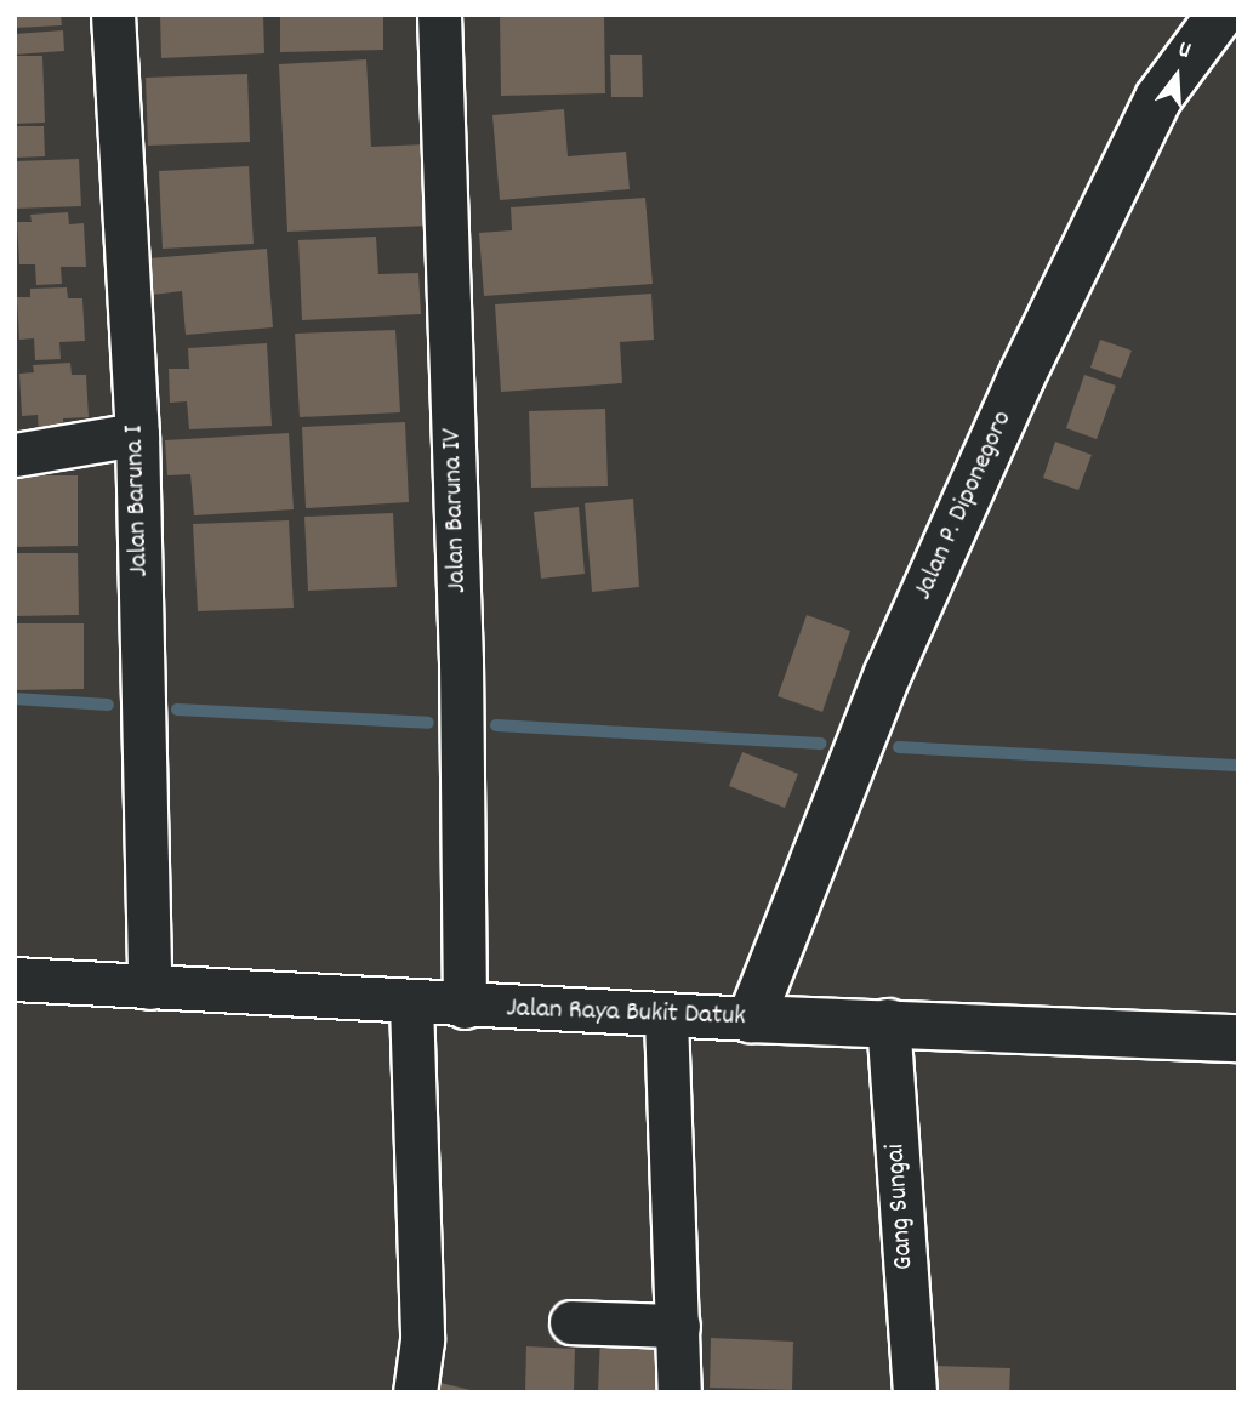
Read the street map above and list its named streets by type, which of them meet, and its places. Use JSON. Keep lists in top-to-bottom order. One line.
{"streets":{"main road":["Jalan P. Diponegoro","Jalan Raya Bukit Datuk"],"street":["Jalan Baruna I","Jalan Baruna IV","Gang Sungai"]},"crossings":[["Jalan Baruna I","Jalan Raya Bukit Datuk"],["Jalan P. Diponegoro","Jalan Raya Bukit Datuk"],["Jalan Baruna IV","Jalan Raya Bukit Datuk"],["Jalan Raya Bukit Datuk","Gang Sungai"]],"north":"top"}
